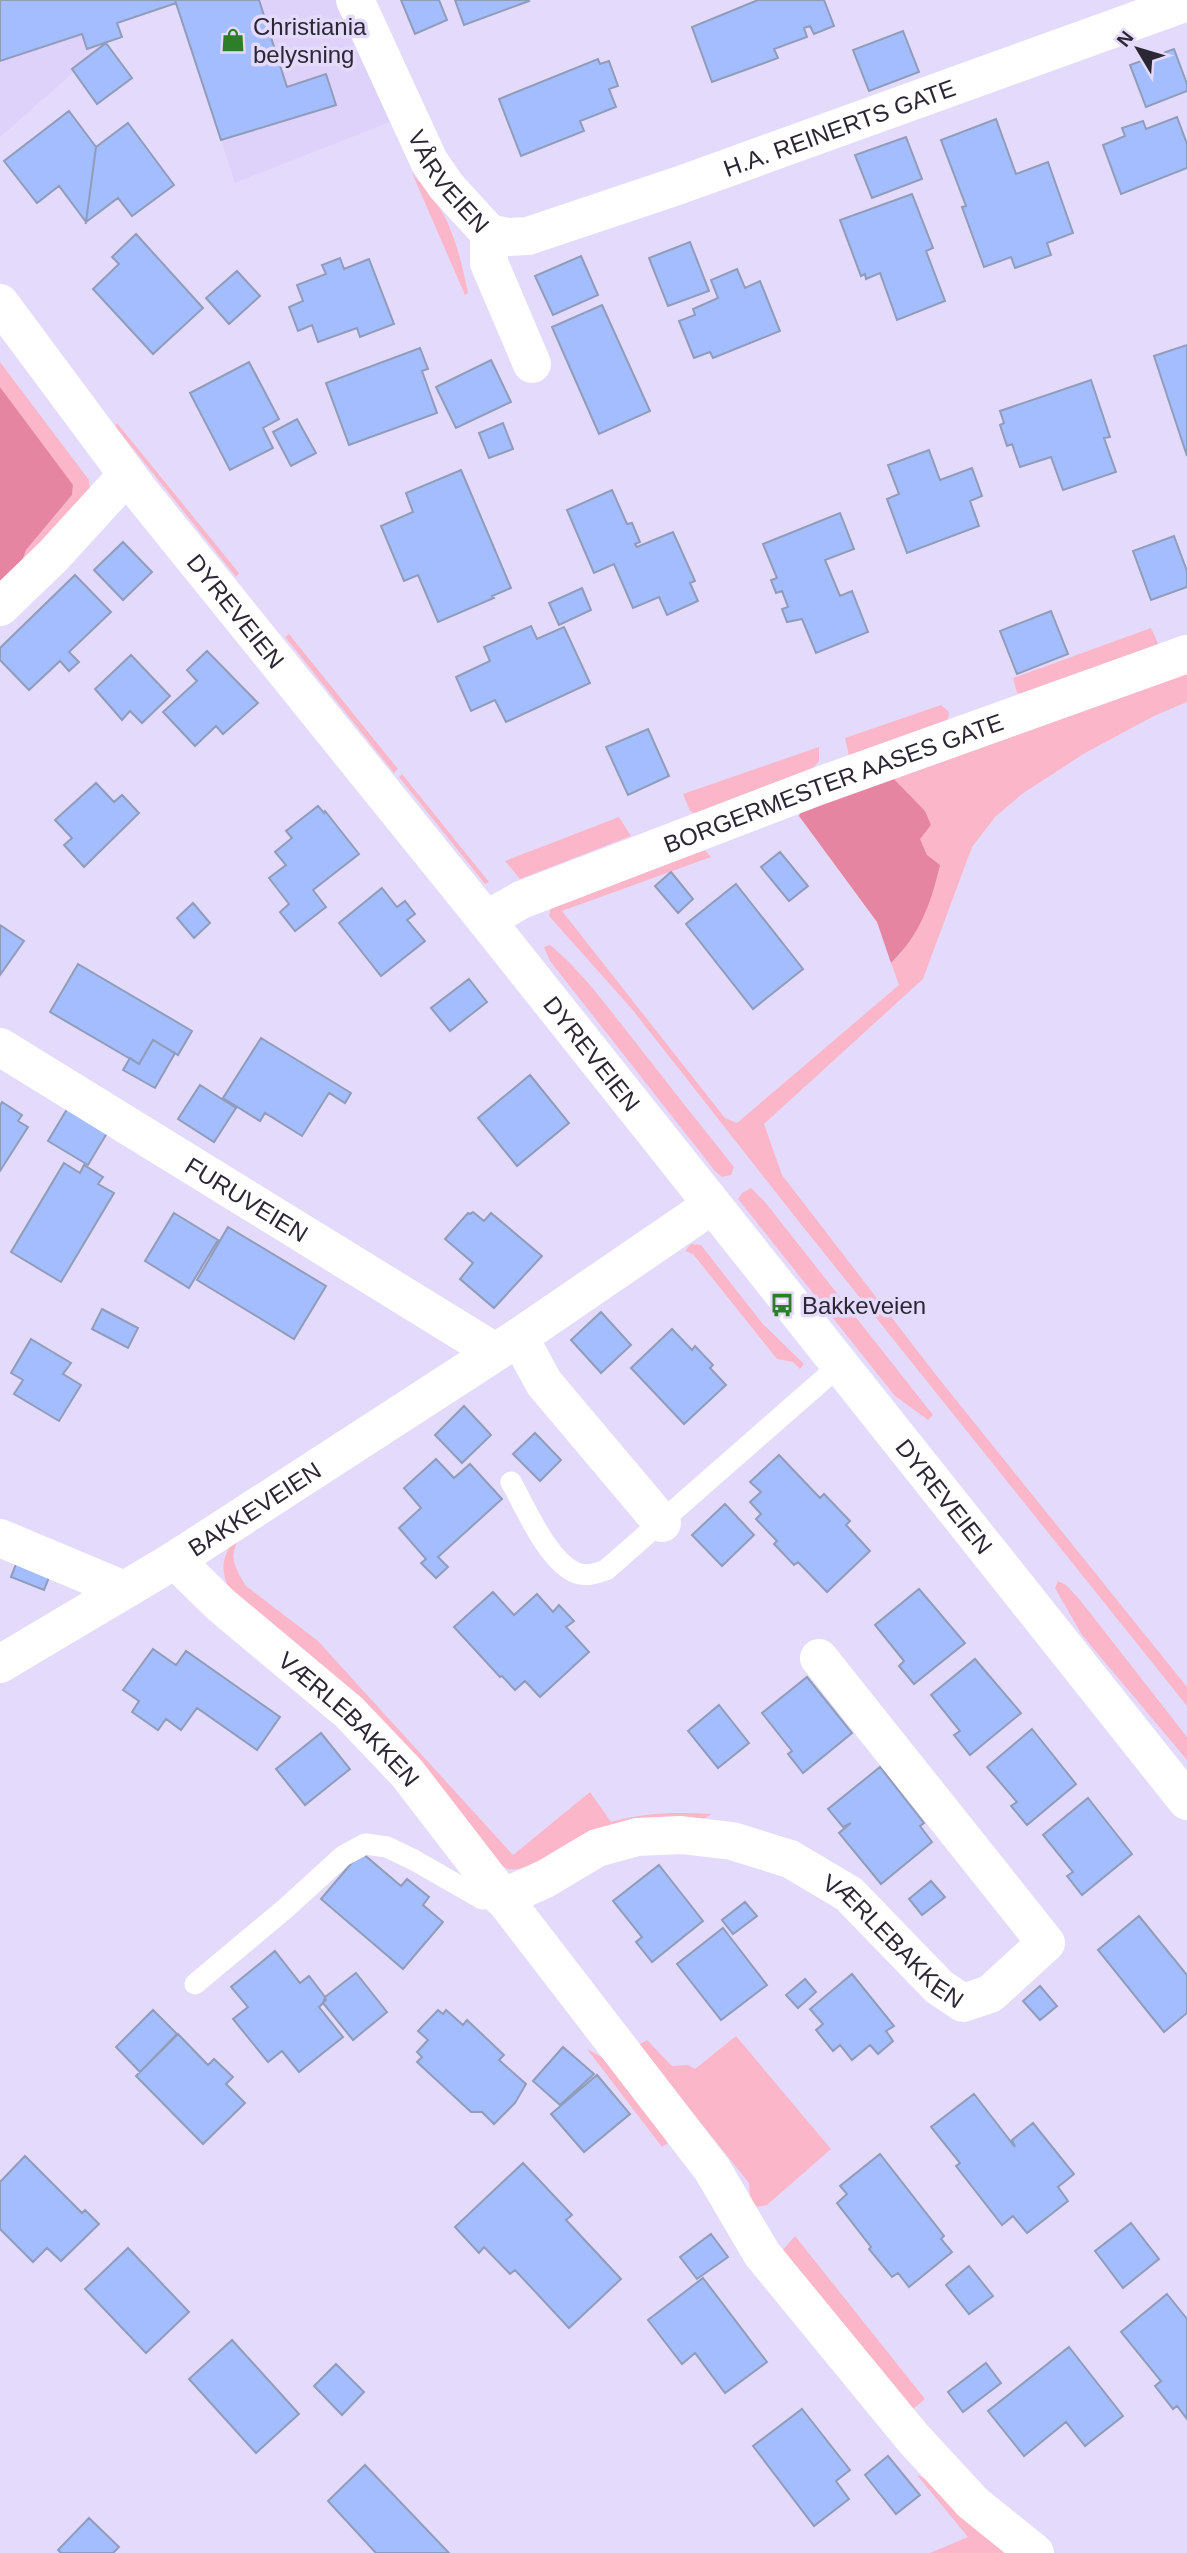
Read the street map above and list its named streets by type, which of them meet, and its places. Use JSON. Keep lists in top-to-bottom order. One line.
{"streets":{"street":["H.A. REINERTS GATE","VÅRVEIEN","DYREVEIEN","BORGERMESTER AASES GATE","FURUVEIEN","BAKKEVEIEN","VÆRLEBAKKEN"]},"crossings":[["H.A. REINERTS GATE","VÅRVEIEN"],["DYREVEIEN","BORGERMESTER AASES GATE"],["DYREVEIEN","BAKKEVEIEN"],["FURUVEIEN","BAKKEVEIEN"],["BAKKEVEIEN","VÆRLEBAKKEN"]],"places":{"shop":["Christiania belysning"],"bus stop":["Bakkeveien"]},"north":"top left"}
